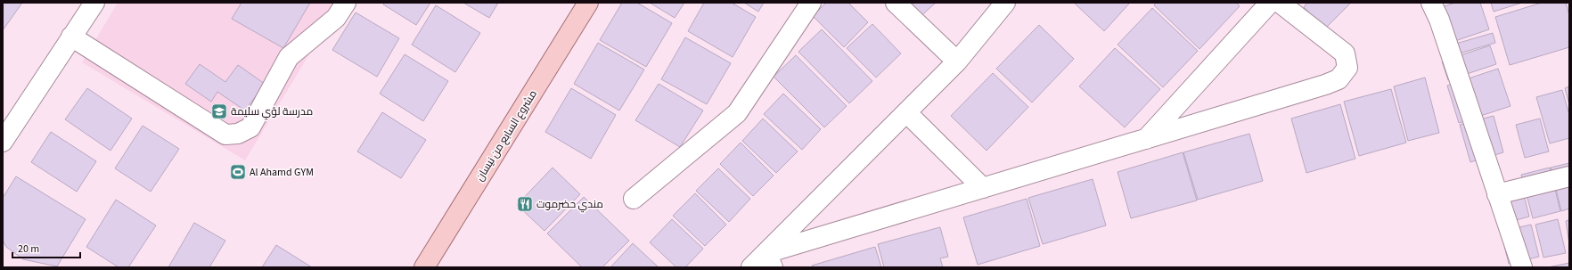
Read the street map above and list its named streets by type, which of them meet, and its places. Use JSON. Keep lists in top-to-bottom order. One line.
{"streets":{"main road":["مشروع السابع من نيسان"]},"places":{"school or university":["مدرسة لؤي سليمة"],"sports":["Al Ahamd GYM"],"restaurant":["مندي حضرموت"]},"scale_bar":"20 m"}
